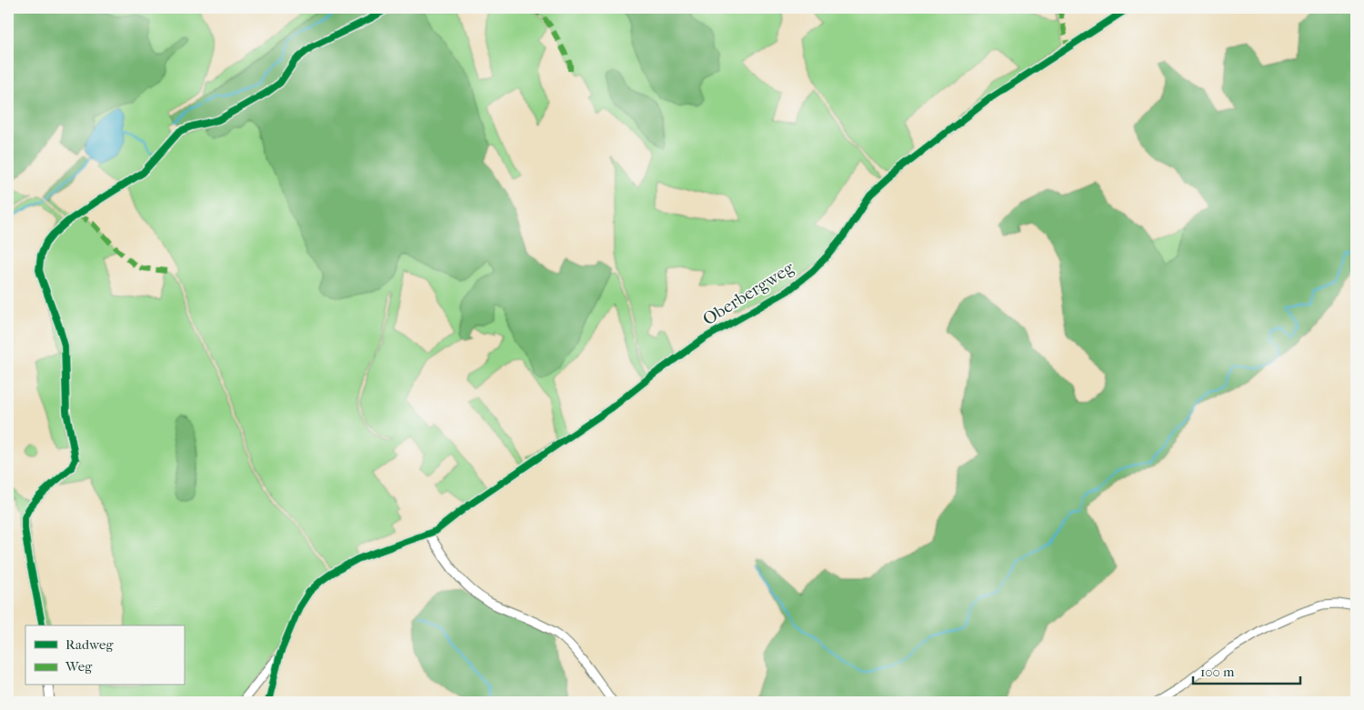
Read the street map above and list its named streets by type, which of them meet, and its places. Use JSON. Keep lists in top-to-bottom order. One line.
{"streets":{"street":["Oberbergweg"]},"legend":["Radweg","Weg"],"scale_bar":"100 m"}
